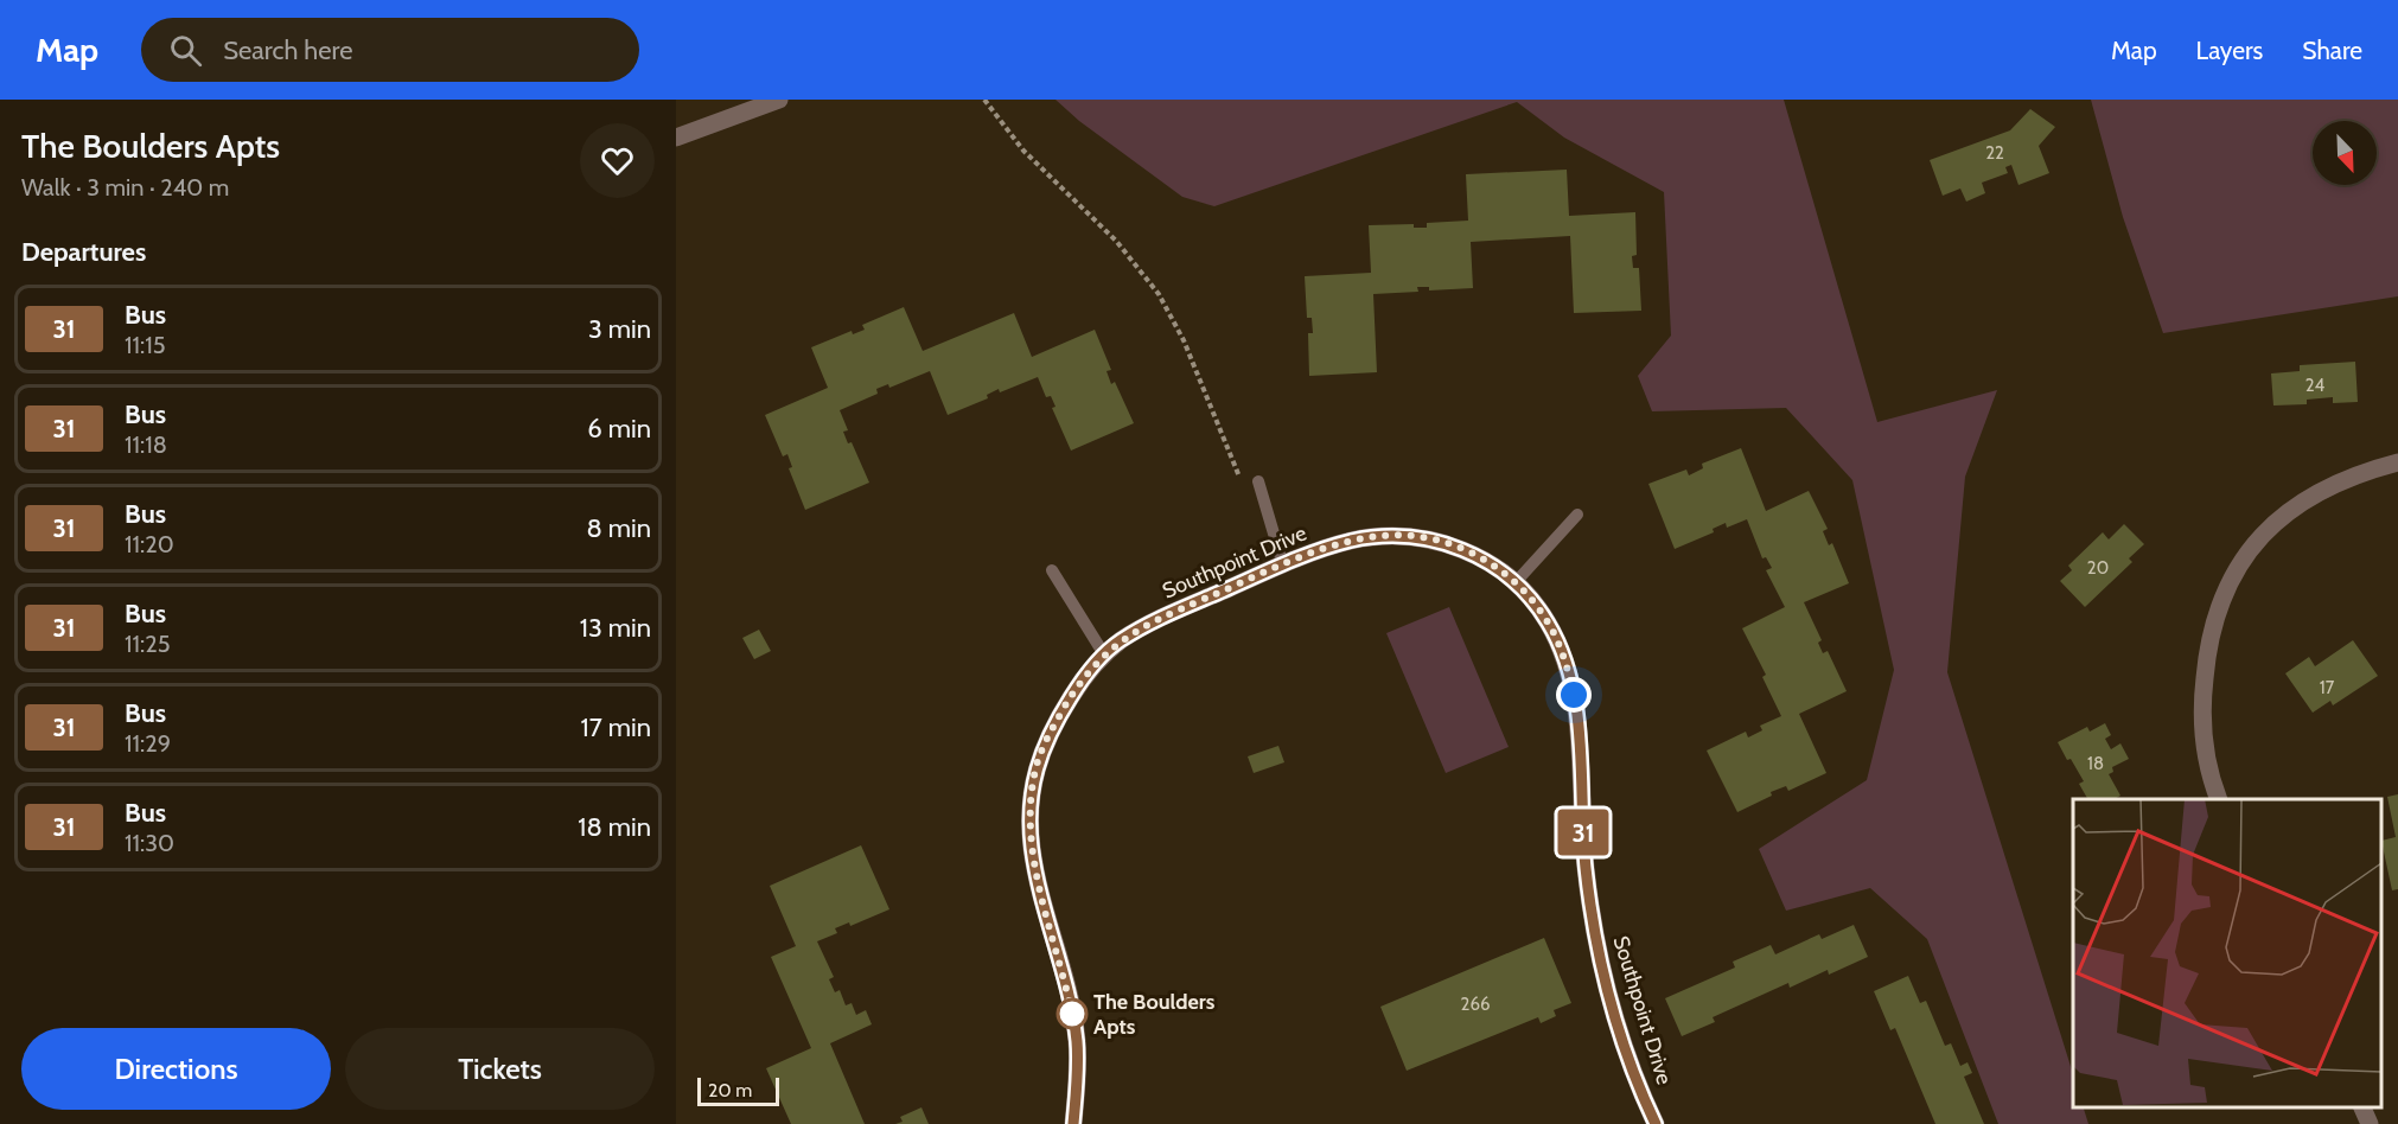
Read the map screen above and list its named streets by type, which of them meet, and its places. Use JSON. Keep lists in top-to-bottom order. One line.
{"streets":{"street":["Southpoint Drive"]},"places":["The Boulders Apts"],"lines":["bus line 31"],"house_numbers":["22","24","20","17","18","266"],"scale_bar":"20 m","north":"bottom right","page":{"header":"Map","search":"Search here","nav":["Map","Layers","Share"],"heading":[["The Boulders Apts","Walk · 3 min · 240 m"],"Departures"],"on_map":"31","list":[{"mark":"31","name":"Bus","note":"11:15","value":"3 min"},{"mark":"31","name":"Bus","note":"11:18","value":"6 min"},{"mark":"31","name":"Bus","note":"11:20","value":"8 min"},{"mark":"31","name":"Bus","note":"11:25","value":"13 min"},{"mark":"31","name":"Bus","note":"11:29","value":"17 min"},{"mark":"31","name":"Bus","note":"11:30","value":"18 min"}],"buttons":["Directions","Tickets"],"scale":"20 m"}}
